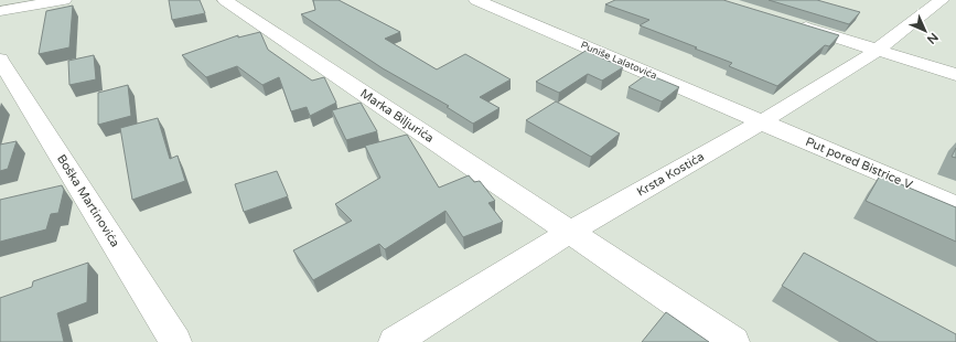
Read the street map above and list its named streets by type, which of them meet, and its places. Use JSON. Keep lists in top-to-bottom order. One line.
{"streets":{"street":["Puniše Lalatovića","Marka Biljurića","Put pored Bistrice V","Krsta Kostića","Boška Martinovića"]},"crossings":[["Puniše Lalatovića","Put pored Bistrice V"],["Puniše Lalatovića","Krsta Kostića"],["Marka Biljurića","Krsta Kostića"],["Put pored Bistrice V","Krsta Kostića"]],"north":"bottom right"}
